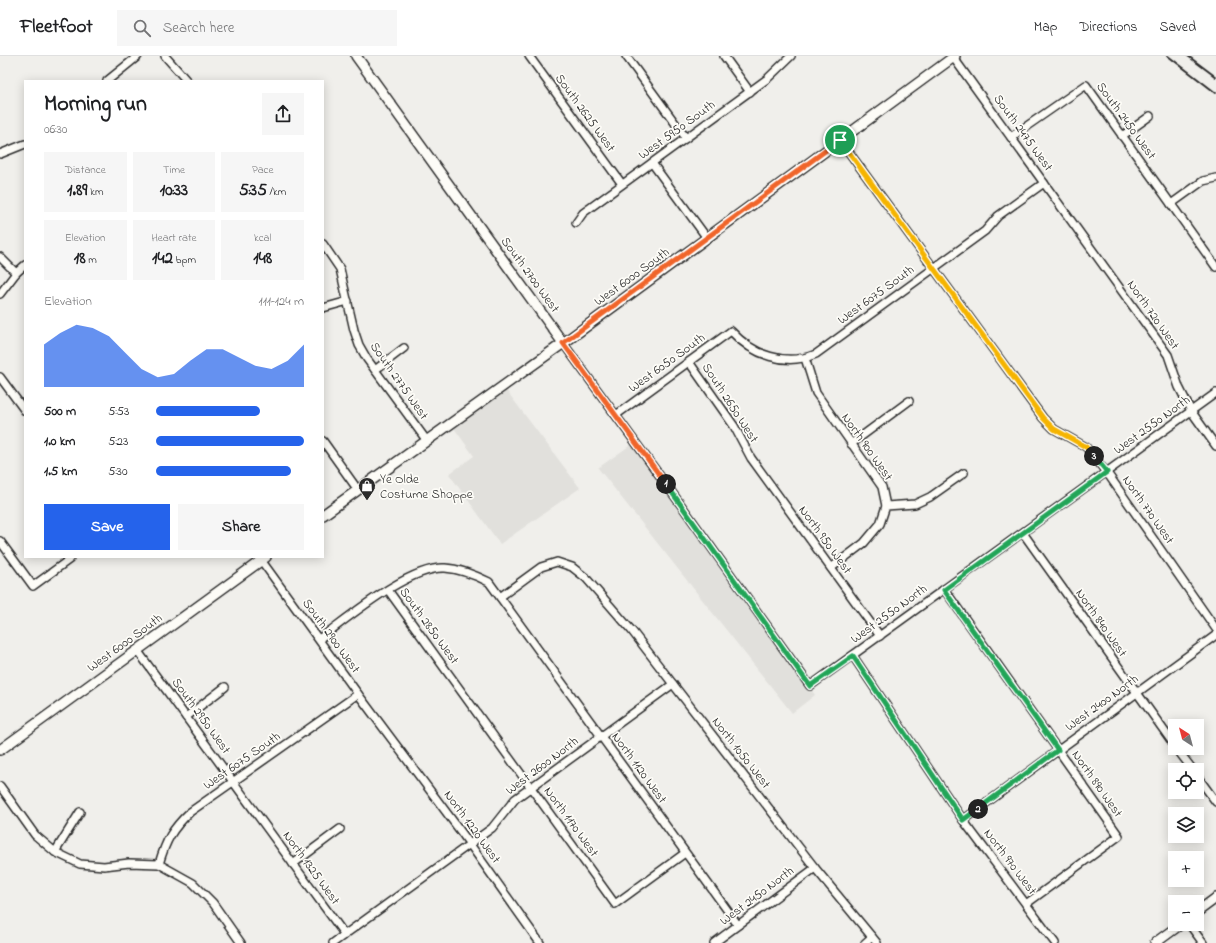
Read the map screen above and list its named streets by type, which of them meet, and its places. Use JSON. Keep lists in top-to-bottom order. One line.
{"streets":{"street":["South 2625 West","South 2450 West","West 5950 South","South 2475 West","South 2700 West","West 6000 South","West 6075 South","North 720 West","West 6050 South","South 2775 West","South 2650 West","West 2550 North","North 900 West","North 770 West","North 950 West","North 840 West","South 2850 West","South 2900 West","West 2400 North","South 2950 West","North 1050 West","West 2600 North","North 1120 West","North 890 West","North 1170 West","North 1220 West","North 970 West","North 1325 West","West 2450 North"]},"crossings":[["South 2625 West","West 5950 South"],["South 2450 West","South 2475 West"],["South 2475 West","West 6000 South"],["South 2475 West","West 6075 South"],["South 2475 West","North 720 West"],["South 2700 West","West 6000 South"],["South 2700 West","West 6050 South"],["South 2700 West","West 2550 North"],["West 6000 South","South 2775 West"],["West 6000 South","North 770 West"],["West 6000 South","South 2900 West"],["West 6000 South","South 2950 West"],["West 6075 South","West 6050 South"],["West 6075 South","North 900 West"],["West 6075 South","North 770 West"],["West 6075 South","South 2900 West"],["West 6075 South","South 2950 West"],["North 720 West","West 2550 North"],["West 6050 South","South 2650 West"],["South 2650 West","North 950 West"],["West 2550 North","North 770 West"],["West 2550 North","North 950 West"],["West 2550 North","North 840 West"],["West 2550 North","North 890 West"],["West 2550 North","North 970 West"],["North 840 West","West 2400 North"],["South 2850 West","North 1120 West"],["South 2850 West","North 1170 West"],["South 2900 West","North 1220 West"],["West 2400 North","North 890 West"],["West 2400 North","North 970 West"],["South 2950 West","North 1325 West"],["North 1050 West","West 2600 North"],["North 1050 West","North 1120 West"],["North 1050 West","West 2450 North"],["West 2600 North","North 1120 West"],["West 2600 North","North 1170 West"],["West 2600 North","North 1220 West"],["West 2600 North","North 1325 West"],["North 1120 West","North 1170 West"],["North 1120 West","West 2450 North"],["North 890 West","North 970 West"]],"places":{"shop":["Ye Olde Costume Shoppe"]},"north":"top left","page":{"header":"Fleetfoot","search":"Search here","nav":["Map","Directions","Saved"],"heading":["Morning run","06:30"],"stats":[["Distance","1.89 km"],["Time","10:33"],["Pace","5:35 /km"],["Elevation","18 m"],["Heart rate","142 bpm"],["kcal","148"]],"chart":["Elevation","111–124 m"],"list":[{"name":"500 m","note":"5:53"},{"name":"1.0 km","note":"5:23"},{"name":"1.5 km","note":"5:30"}],"pins":["3","1","2"],"buttons":["Save","Share"],"map_buttons":["+","−"]}}
